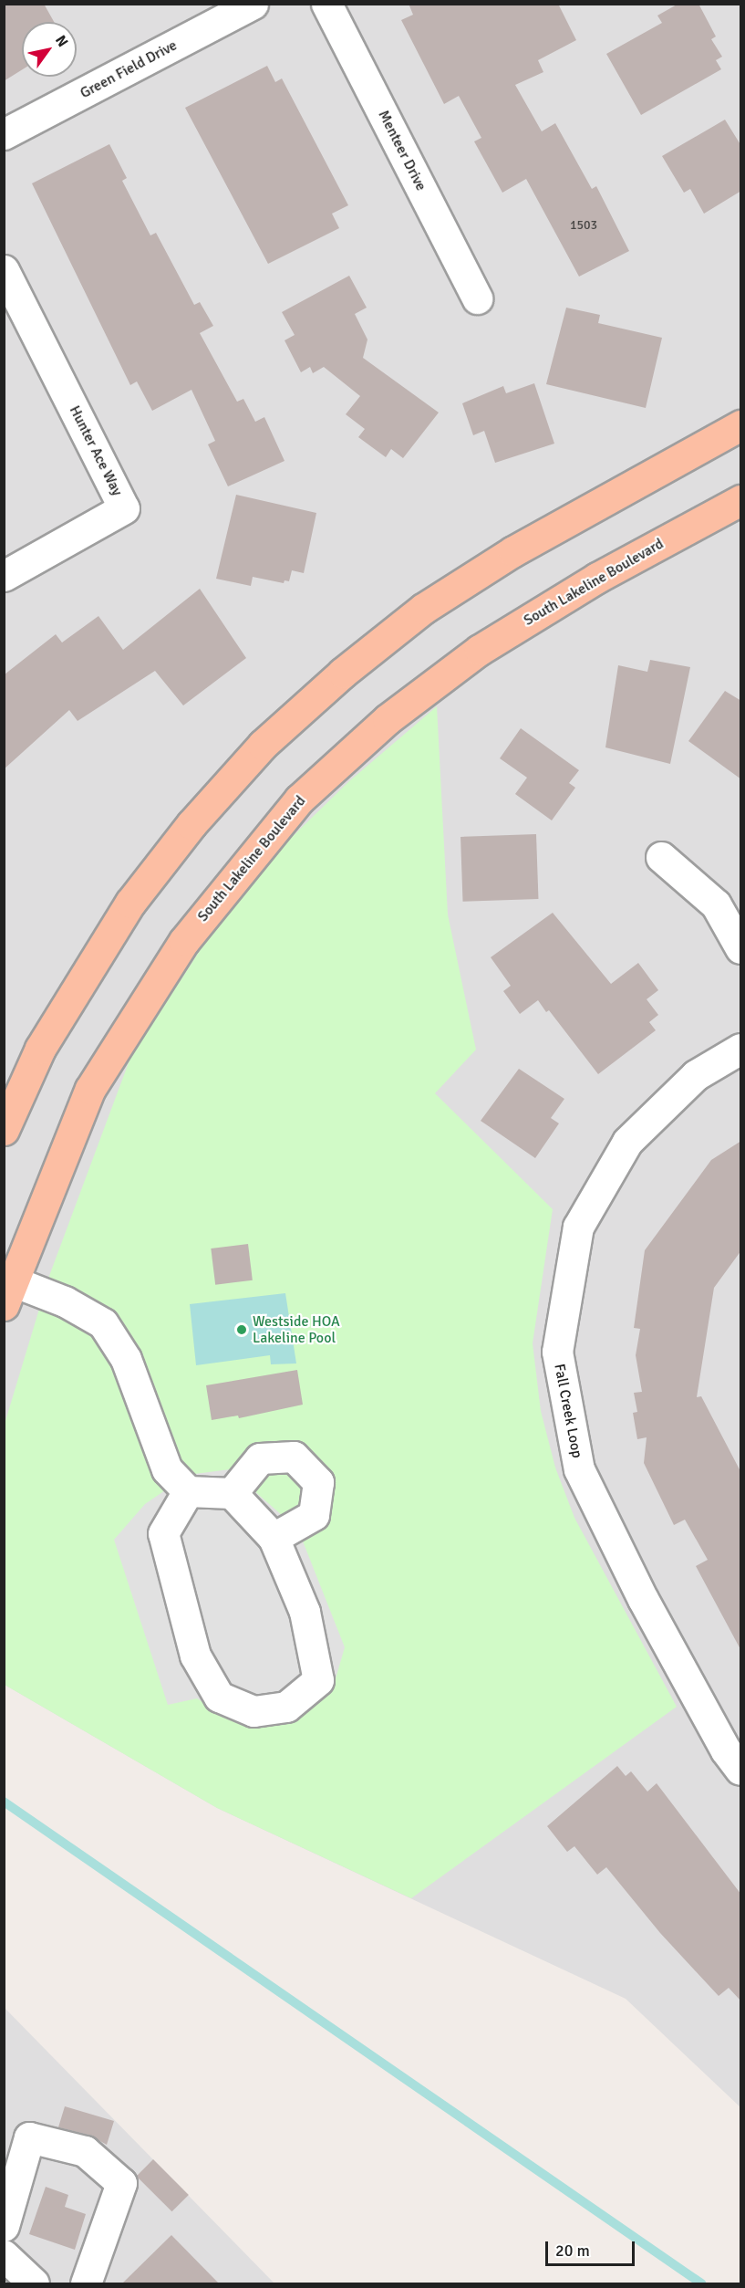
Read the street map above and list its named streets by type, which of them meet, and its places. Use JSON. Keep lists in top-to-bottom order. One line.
{"streets":{"main road":["South Lakeline Boulevard"],"street":["Green Field Drive","Menteer Drive","Hunter Ace Way","Fall Creek Loop"]},"places":["Westside HOA Lakeline Pool"],"house_numbers":["1503"],"scale_bar":"20 m","north":"top right"}
